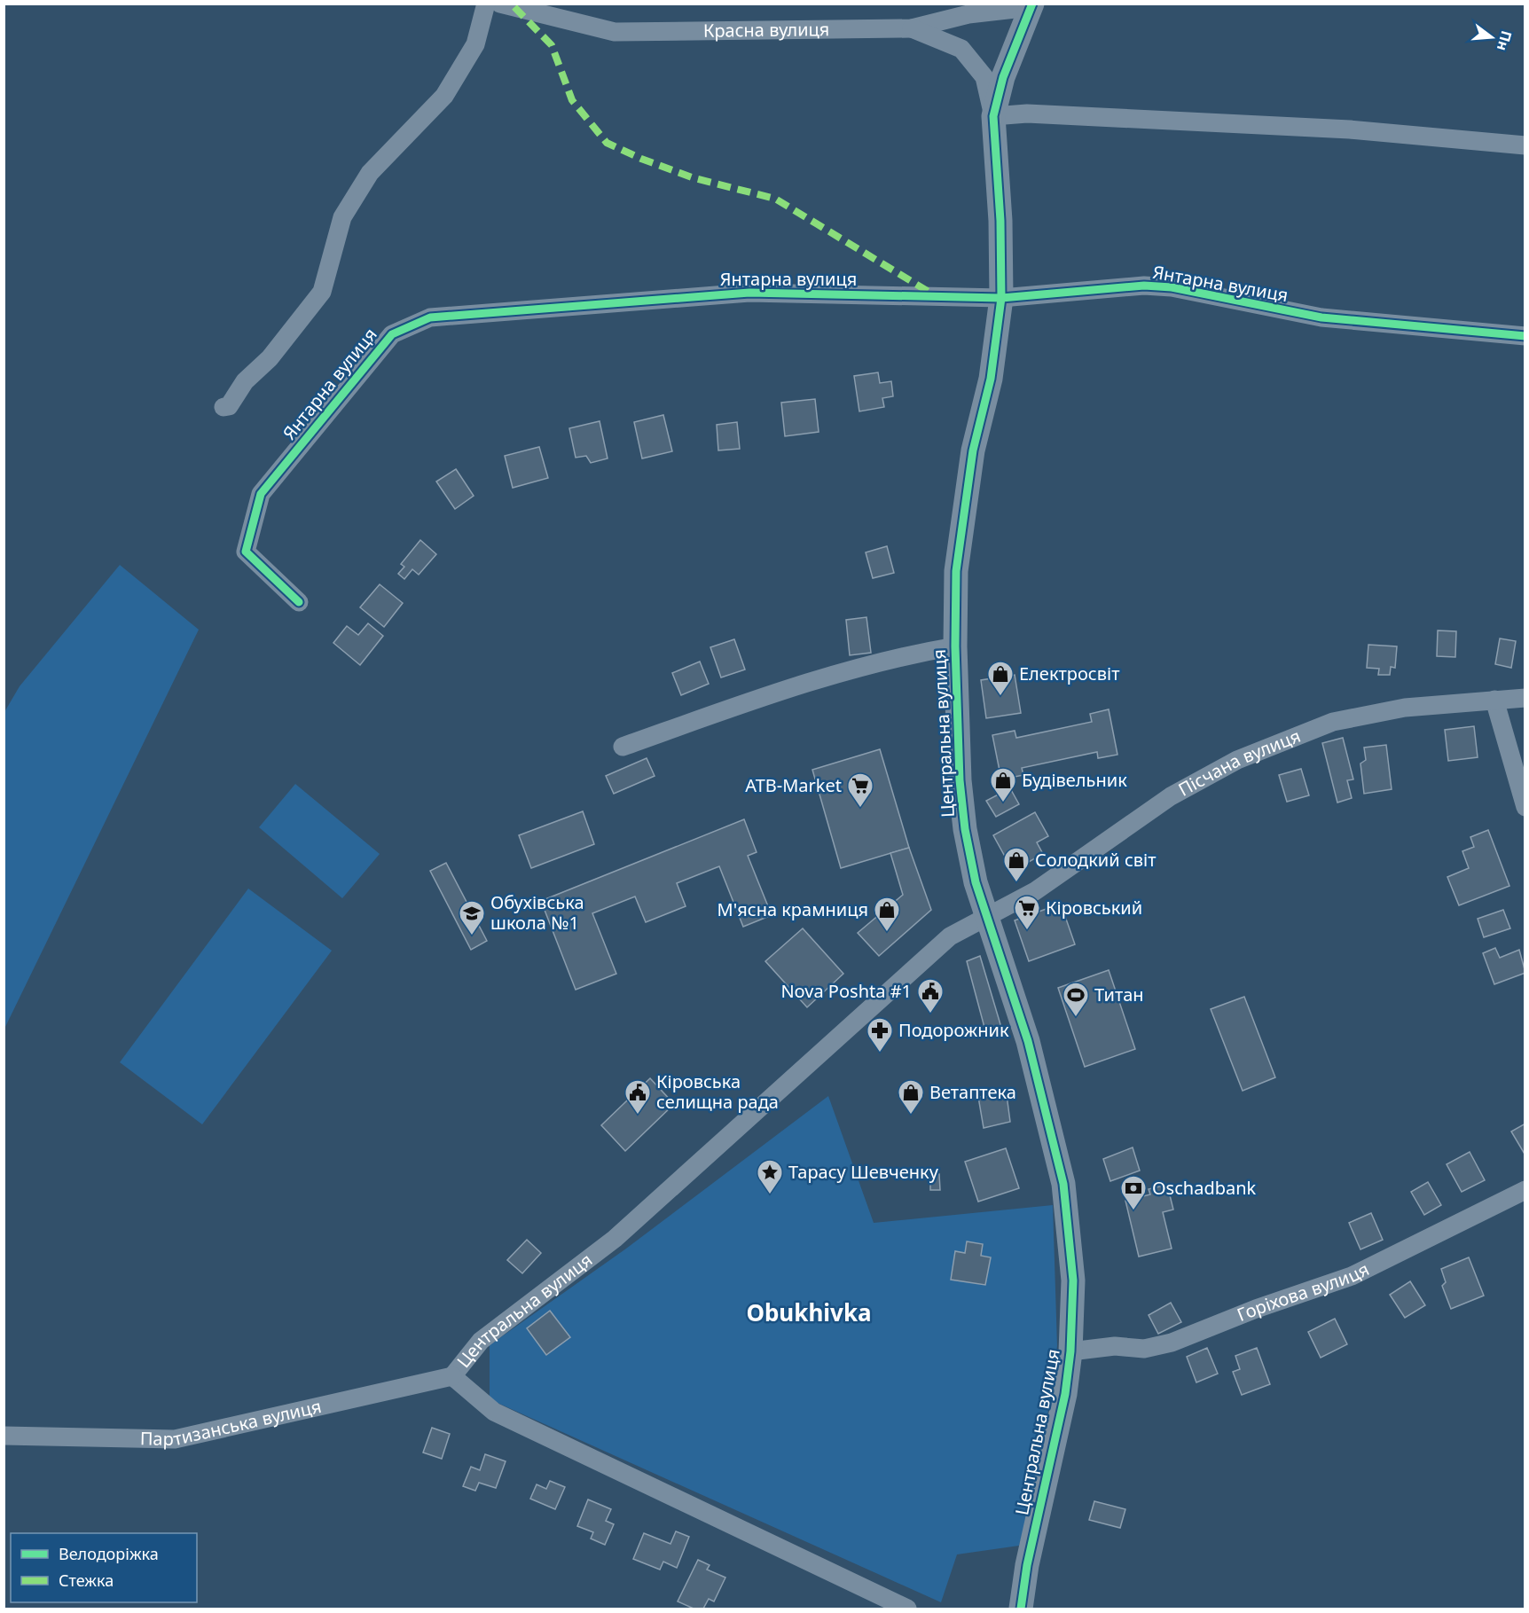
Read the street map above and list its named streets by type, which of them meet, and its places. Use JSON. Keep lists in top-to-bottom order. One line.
{"streets":{"street":["Красна вулиця","Янтарна вулиця","Центральна вулиця","Пісчана вулиця","Горіхова вулиця","Партизанська вулиця"]},"crossings":[["Красна вулиця","Центральна вулиця"],["Янтарна вулиця","Центральна вулиця"],["Центральна вулиця","Пісчана вулиця"],["Центральна вулиця","Горіхова вулиця"],["Центральна вулиця","Партизанська вулиця"]],"districts":["Obukhivka"],"places":{"shop":["Електросвіт","Будівельник","Солодкий світ","М'ясна крамниця","Ветаптека"],"supermarket":["ATB-Market","Кіровський"],"school or university":["Обухівська школа №1"],"public building":["Nova Poshta #1","Кіровська селищна рада"],"sports":["Титан"],"pharmacy":["Подорожник"],"place":["Тарасу Шевченку"],"bank":["Oschadbank"]},"legend":["Велодоріжка","Стежка"],"north":"right"}
